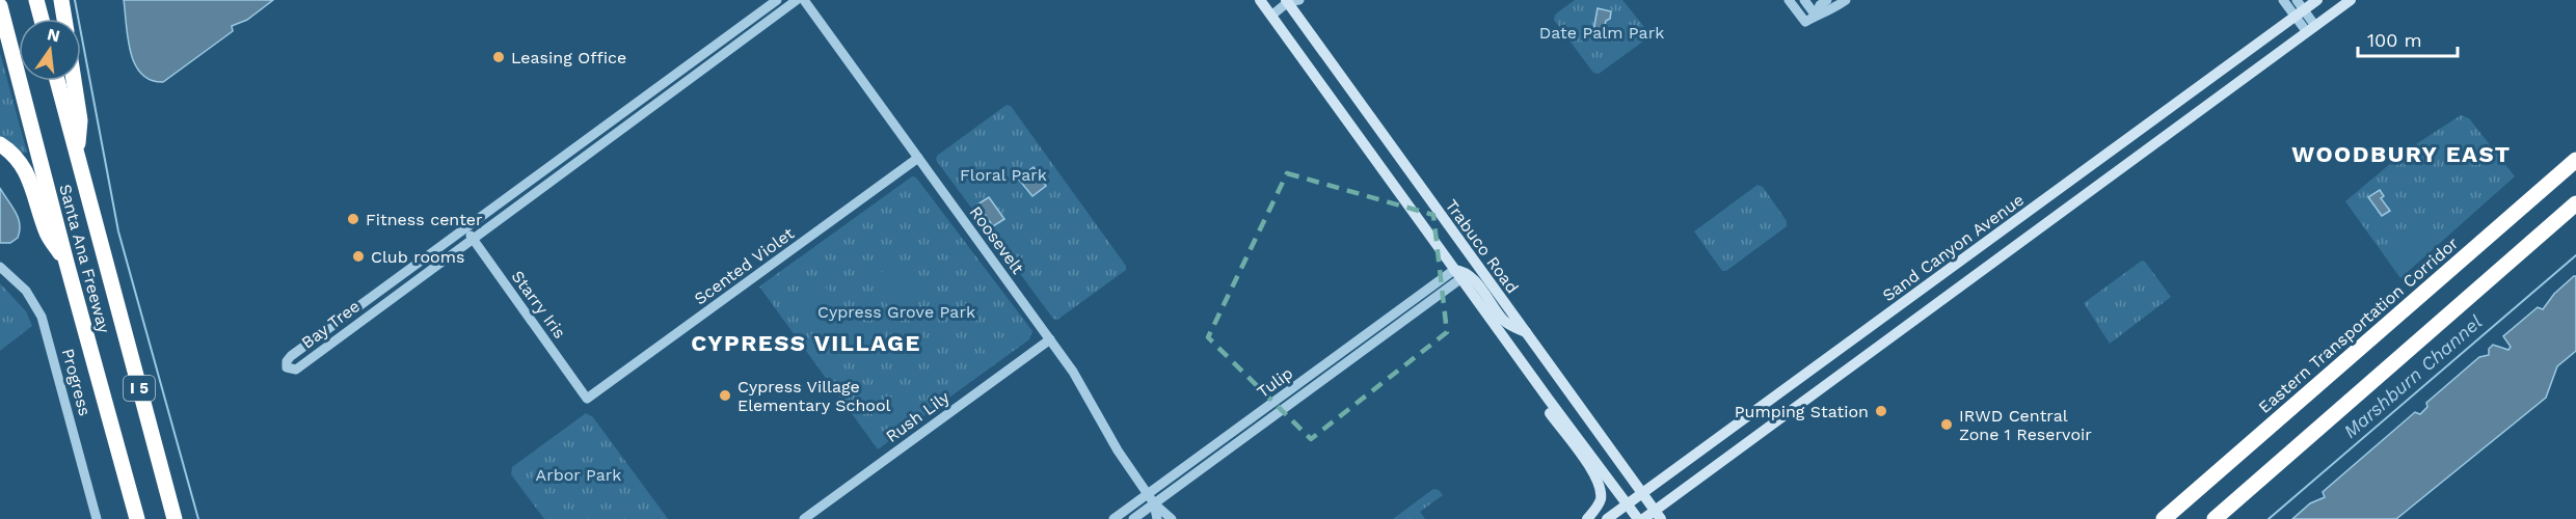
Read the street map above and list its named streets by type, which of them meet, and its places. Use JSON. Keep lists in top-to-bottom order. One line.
{"streets":{"highway":["Santa Ana Freeway","Eastern Transportation Corridor","I 5"],"main road":["Trabuco Road","Sand Canyon Avenue"],"street":["Roosevelt","Scented Violet","Starry Iris","Bay Tree","Progress","Tulip","Rush Lily"]},"crossings":[["Roosevelt","Scented Violet"],["Roosevelt","Tulip"],["Roosevelt","Rush Lily"],["Trabuco Road","Sand Canyon Avenue"],["Scented Violet","Starry Iris"],["Starry Iris","Bay Tree"]],"districts":["WOODBURY EAST","CYPRESS VILLAGE"],"water":["Marshburn Channel"],"parks":["Date Palm Park","Floral Park","Cypress Grove Park","Arbor Park"],"places":["Leasing Office","Fitness center","Club rooms","Cypress Village Elementary School","Pumping Station","IRWD Central Zone 1 Reservoir"],"scale_bar":"100 m","north":"top"}
